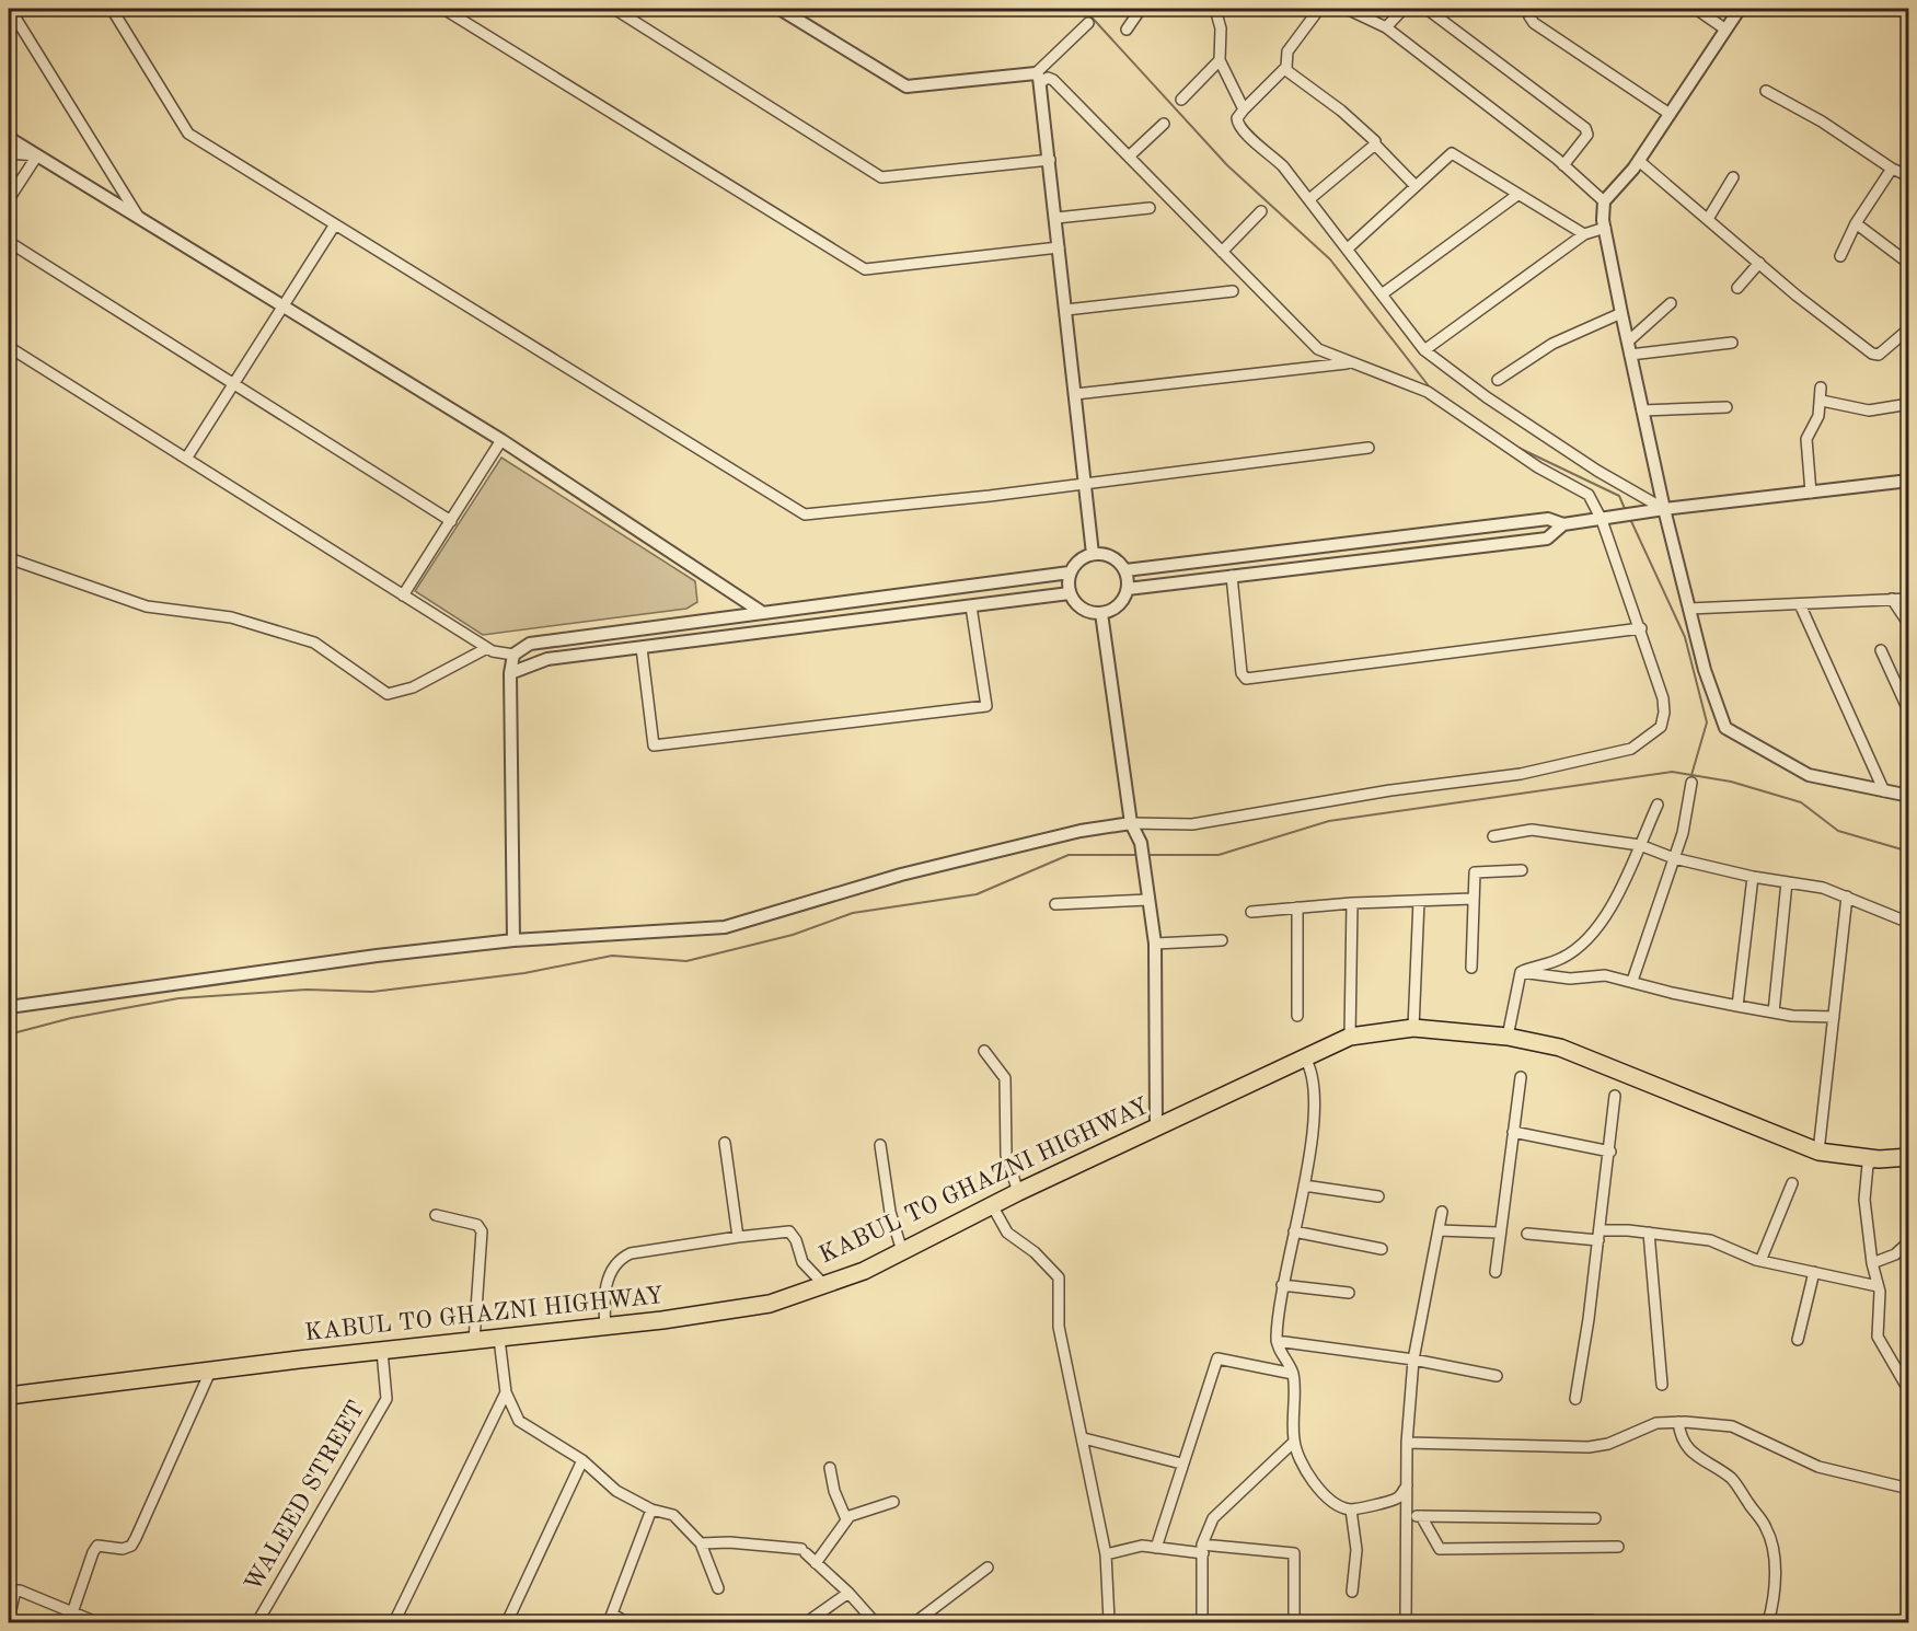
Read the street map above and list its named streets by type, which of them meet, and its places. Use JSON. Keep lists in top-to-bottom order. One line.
{"streets":{"highway":["KABUL TO GHAZNI HIGHWAY"],"street":["WALEED STREET"]},"crossings":[["KABUL TO GHAZNI HIGHWAY","WALEED STREET"]]}
